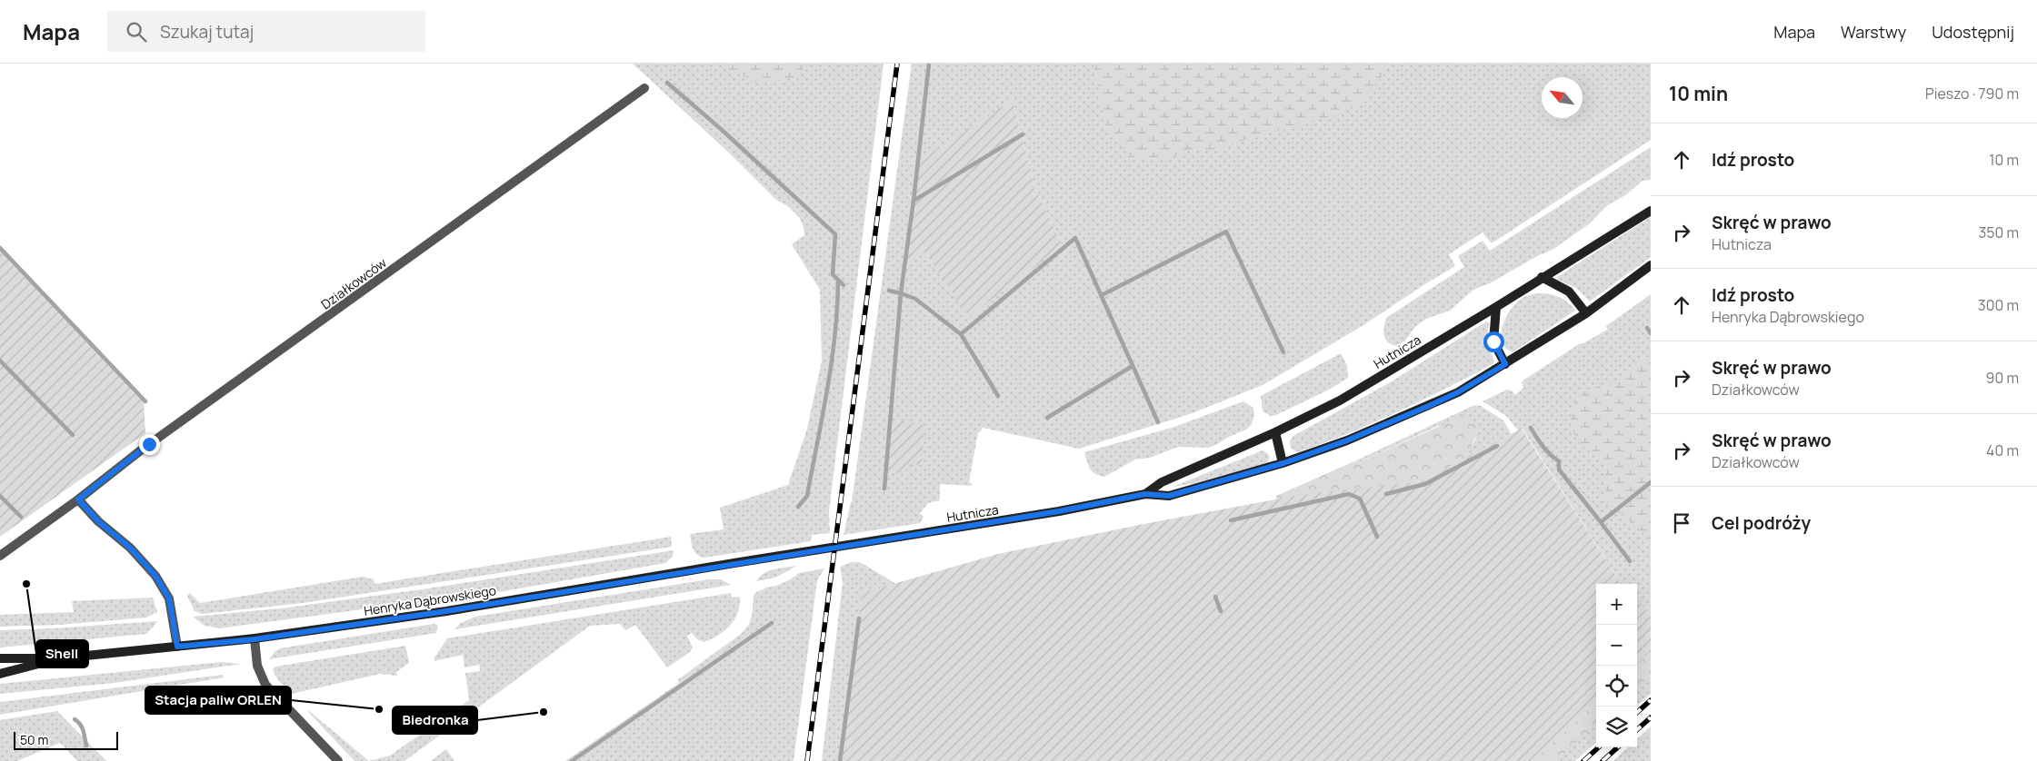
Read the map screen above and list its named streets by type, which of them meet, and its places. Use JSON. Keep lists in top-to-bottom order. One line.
{"streets":{"main road":["Hutnicza","Henryka Dąbrowskiego"],"street":["Działkowców"]},"crossings":[["Hutnicza","Henryka Dąbrowskiego"]],"places":["Shell","Stacja paliw ORLEN","Biedronka"],"scale_bar":"50 m","north":"top left","page":{"header":"Mapa","search":"Szukaj tutaj","nav":["Mapa","Warstwy","Udostępnij"],"heading":["10 min","Pieszo · 790 m"],"list":[["Idź prosto","10 m"],["Skręć w prawo","Hutnicza","350 m"],["Idź prosto","Henryka Dąbrowskiego","300 m"],["Skręć w prawo","Działkowców","90 m"],["Skręć w prawo","Działkowców","40 m"],"Cel podróży"],"map_buttons":["+","−"],"scale":"50 m"}}
